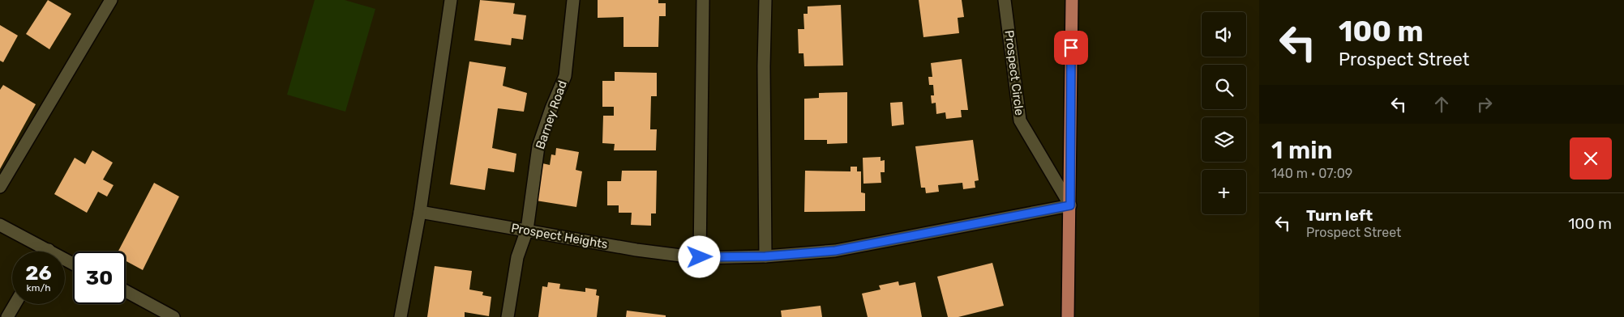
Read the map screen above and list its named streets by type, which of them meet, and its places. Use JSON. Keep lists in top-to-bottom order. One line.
{"streets":{"street":["Prospect Circle","Barney Road","Prospect Heights"]},"crossings":[["Prospect Circle","Prospect Heights"],["Barney Road","Prospect Heights"]],"page":{"turn":["100 m","Prospect Street"],"map_buttons":"+","heading":["1 min","140 m · 07:09"],"list":[{"name":"Turn left","note":"Prospect Street","value":"100 m"}],"speed":"26 km/h","limit":"30"}}
